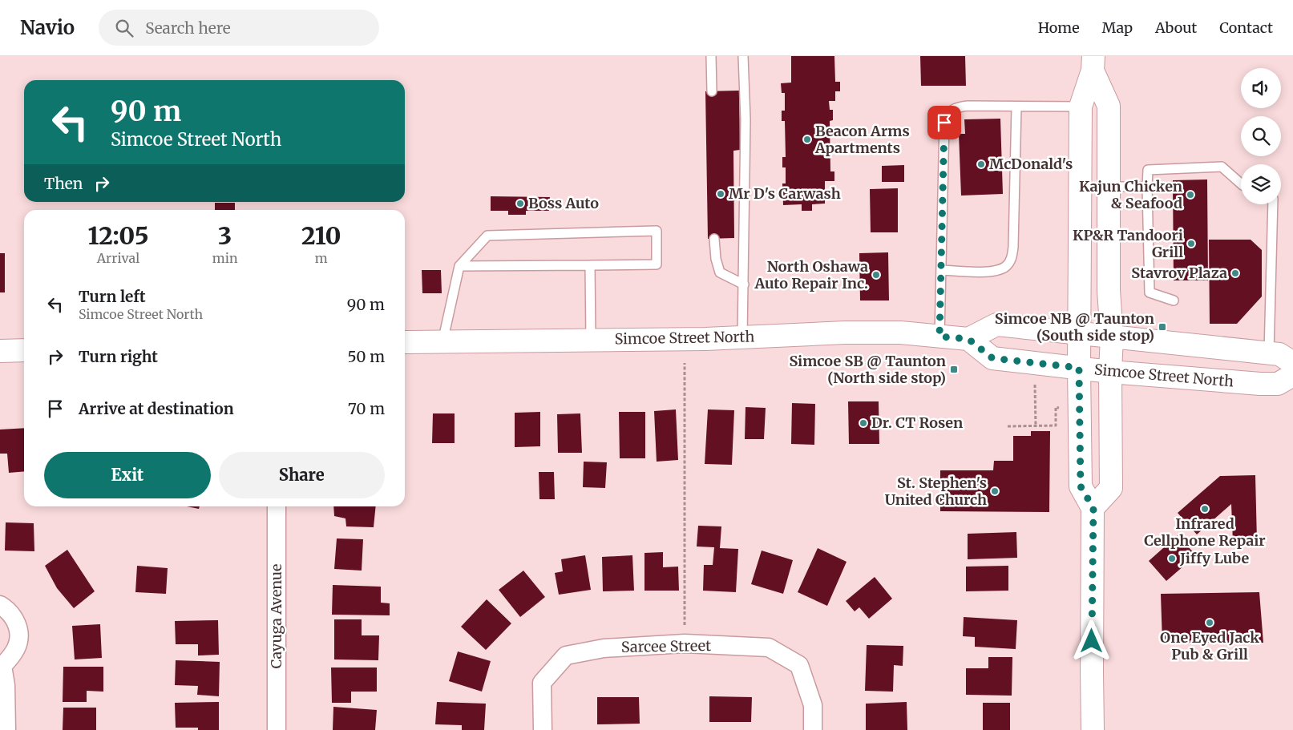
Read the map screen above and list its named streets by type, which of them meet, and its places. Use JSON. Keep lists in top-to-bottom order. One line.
{"streets":{"main road":["Simcoe Street North"],"street":["Cayuga Avenue","Sarcee Street"]},"places":{"other":["Beacon Arms Apartments","McDonald's","Mr D's Carwash","Kajun Chicken & Seafood","Boss Auto","KP&R Tandoori Grill","Stavrov Plaza","North Oshawa Auto Repair Inc.","Dr. CT Rosen","St. Stephen's United Church","Infrared Cellphone Repair","Jiffy Lube","One Eyed Jack Pub & Grill"],"transit":["Simcoe NB @ Taunton (South side stop)","Simcoe SB @ Taunton (North side stop)"]},"page":{"header":"Navio","search":"Search here","nav":["Home","Map","About","Contact"],"turn":["90 m","Simcoe Street North"],"then":"Then","eta":["12:05","Arrival","3","min","210","m"],"list":[{"name":"Turn left","note":"Simcoe Street North","value":"90 m"},{"name":"Turn right","value":"50 m"},{"name":"Arrive at destination","value":"70 m"}],"buttons":["Exit","Share"]}}
